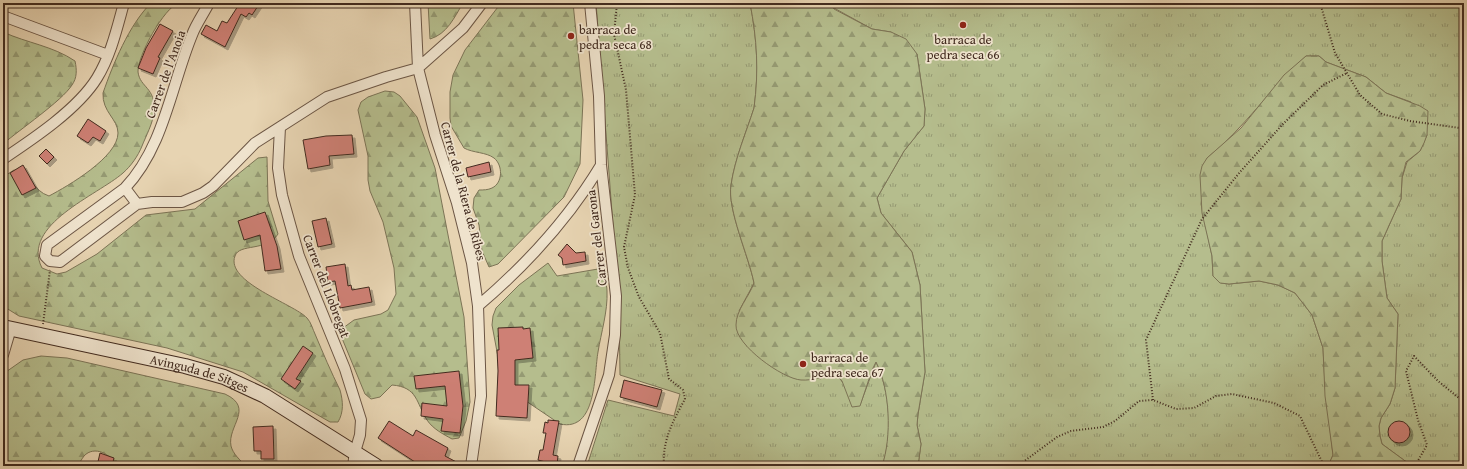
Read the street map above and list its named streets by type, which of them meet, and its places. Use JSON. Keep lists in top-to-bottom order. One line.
{"streets":{"street":["Carrer de l'Anoia","Carrer de la Riera de Ribes","Carrer del Garona","Carrer del Llobregat","Avinguda de Sitges"]},"crossings":[["Carrer del Llobregat","Avinguda de Sitges"]],"places":["barraca de pedra seca 66","barraca de pedra seca 68","barraca de pedra seca 67"]}
